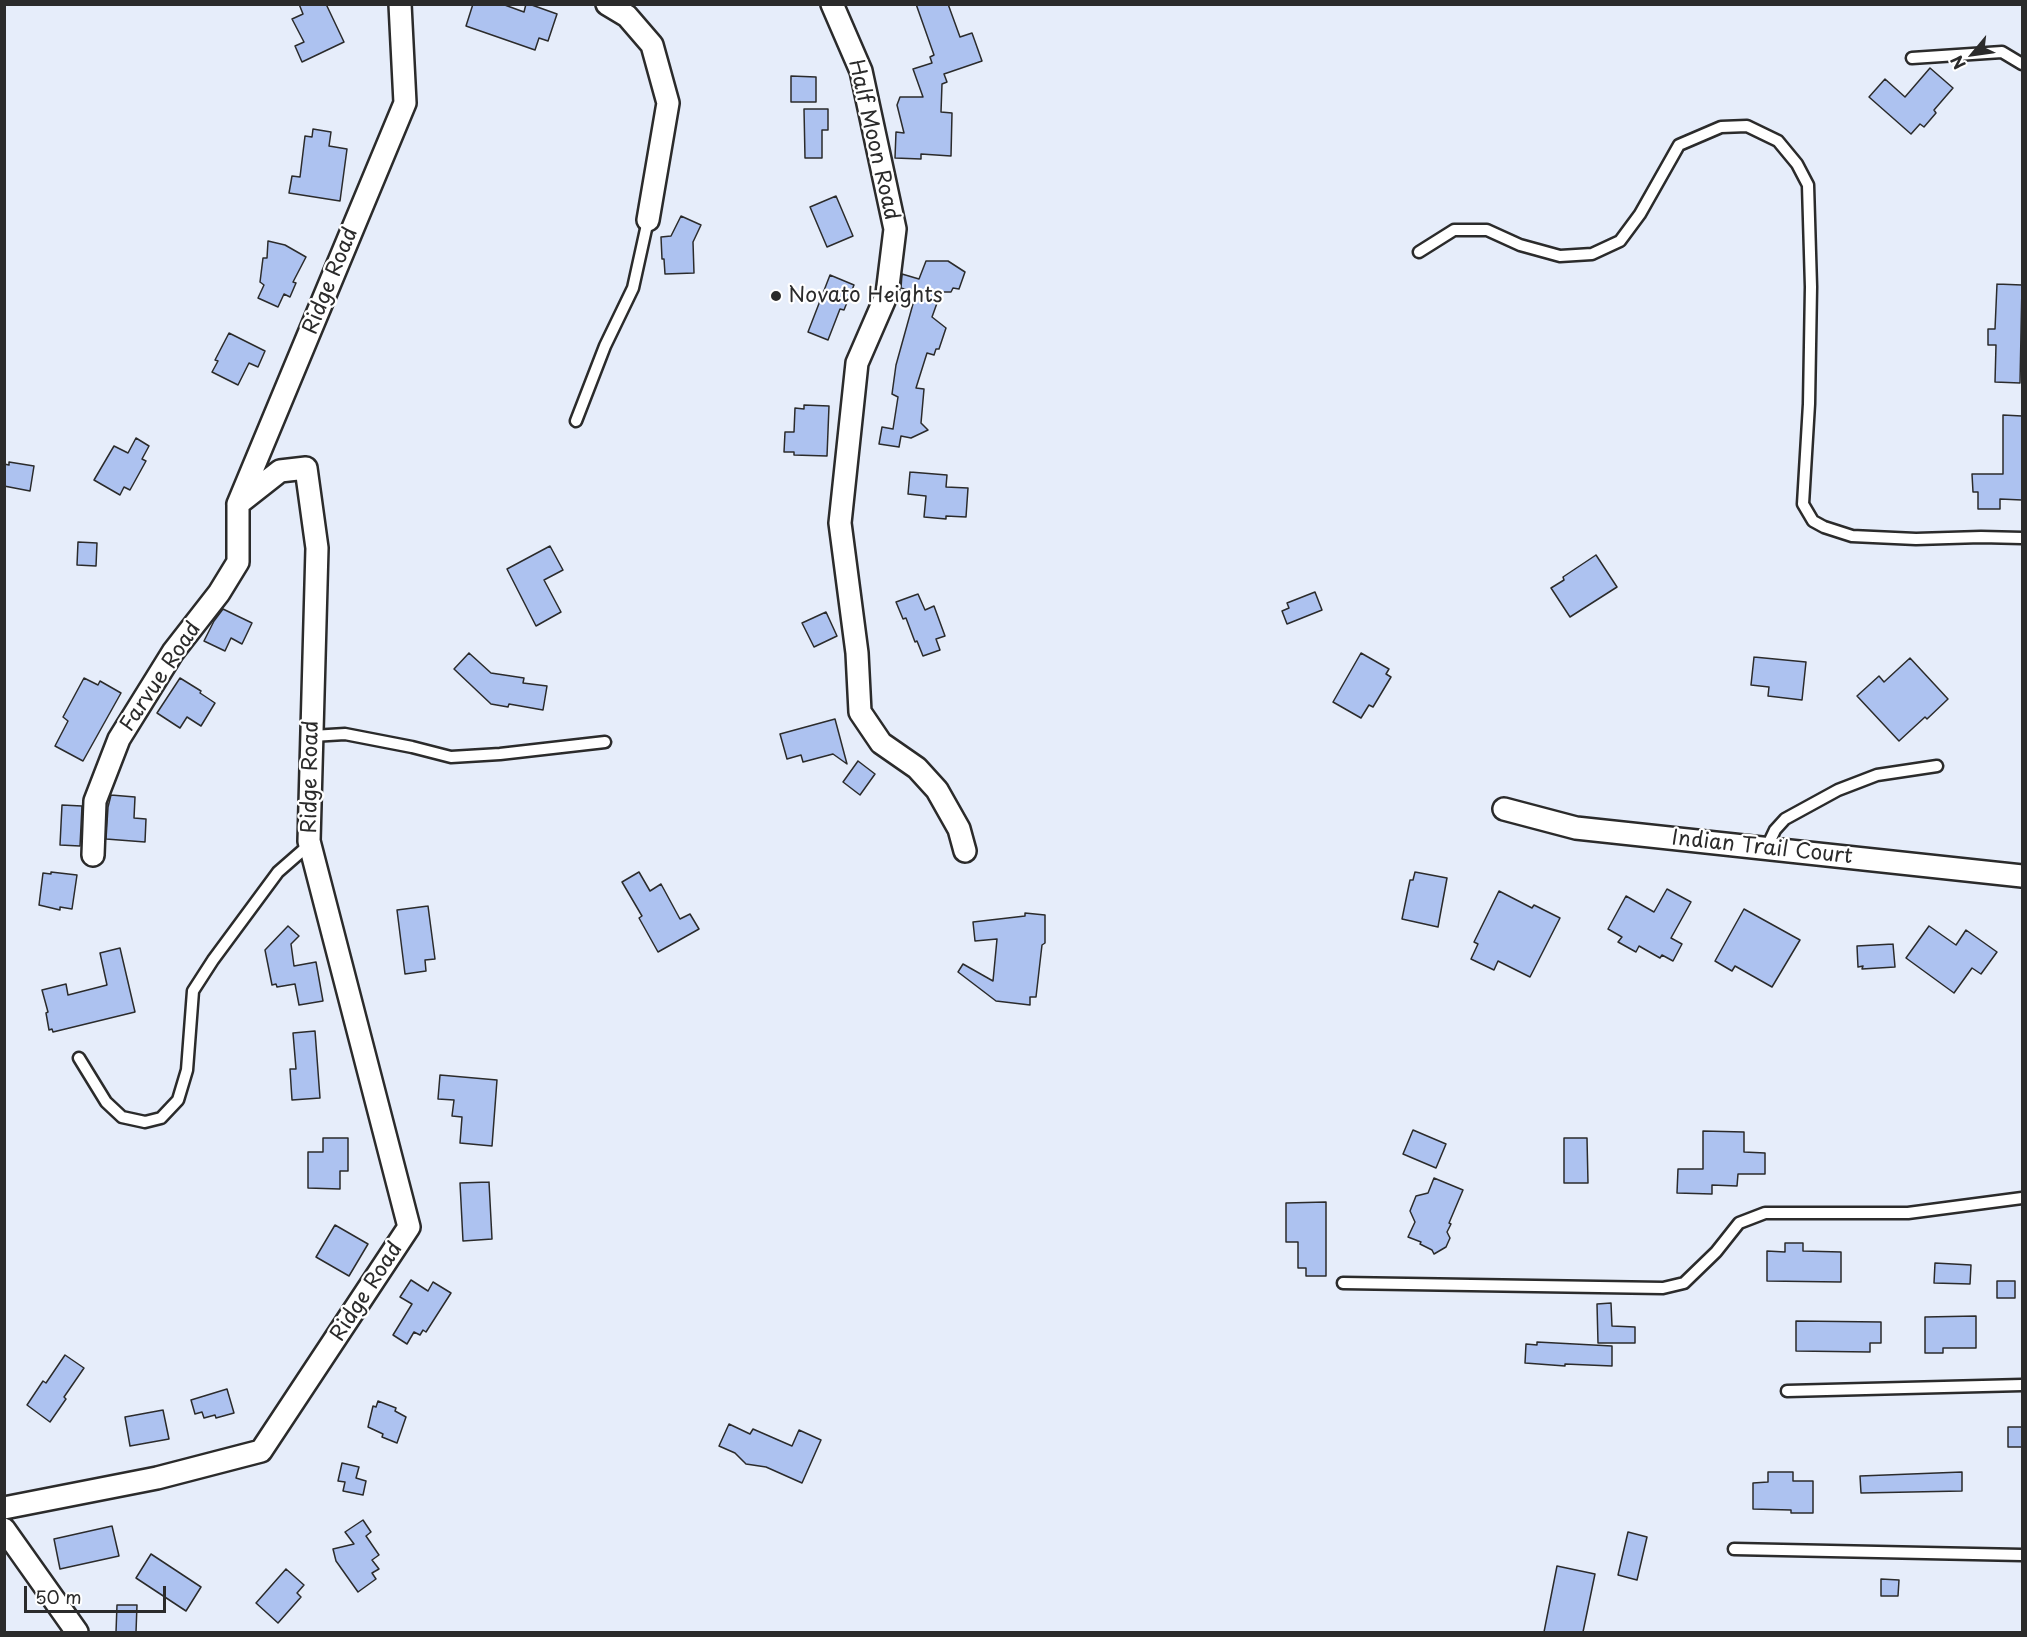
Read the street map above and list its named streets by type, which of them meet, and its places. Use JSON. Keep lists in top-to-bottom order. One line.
{"streets":{"street":["Half Moon Road","Ridge Road","Farvue Road","Indian Trail Court"]},"crossings":[["Ridge Road","Farvue Road"]],"places":["Novato Heights"],"scale_bar":"50 m","north":"bottom left"}
